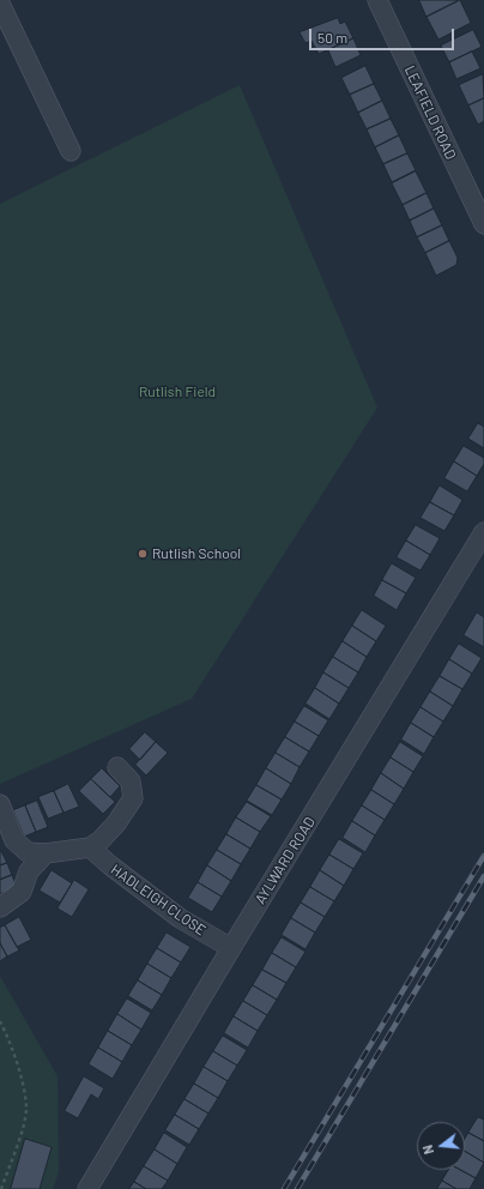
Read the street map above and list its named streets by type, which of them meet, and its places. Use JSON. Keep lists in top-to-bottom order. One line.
{"streets":{"street":["LEAFIELD ROAD","AYLWARD ROAD","HADLEIGH CLOSE"]},"crossings":[["AYLWARD ROAD","HADLEIGH CLOSE"]],"parks":["Rutlish Field"],"places":["Rutlish School"],"scale_bar":"50 m","north":"left"}
